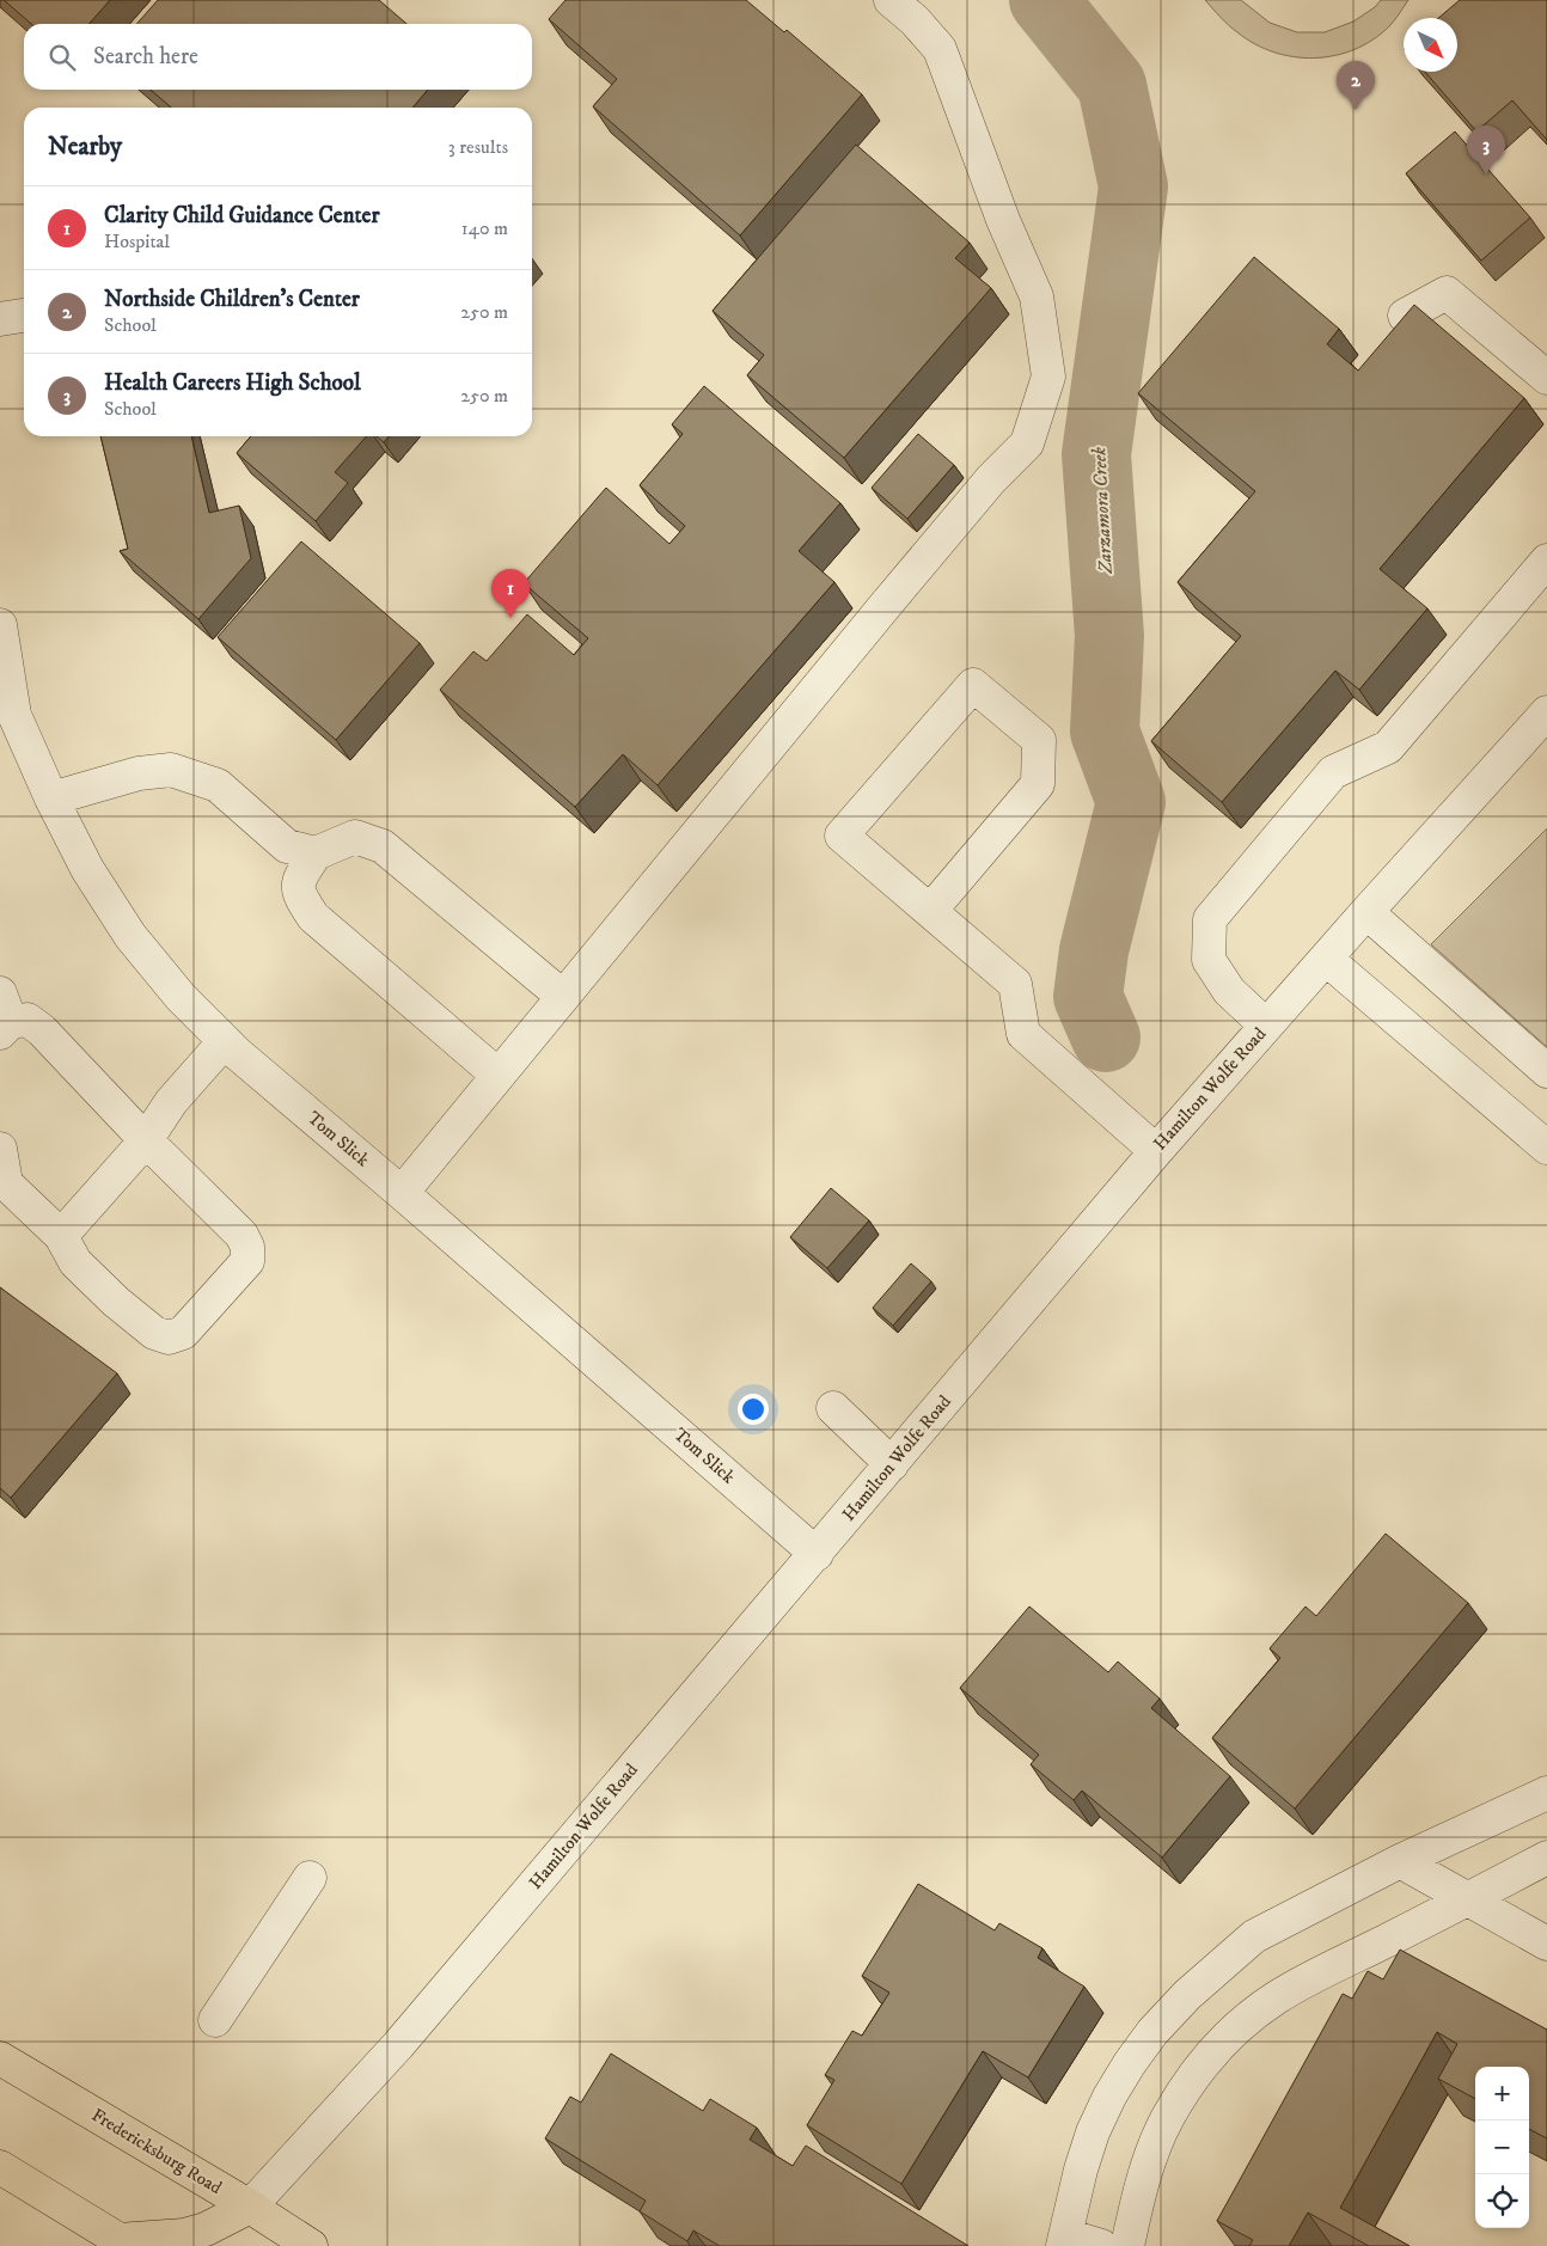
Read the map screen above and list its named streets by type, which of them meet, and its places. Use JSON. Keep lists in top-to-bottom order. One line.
{"streets":{"main road":["Fredericksburg Road"],"street":["Hamilton Wolfe Road","Tom Slick"]},"crossings":[["Hamilton Wolfe Road","Tom Slick"],["Hamilton Wolfe Road","Fredericksburg Road"]],"water":["Zarzamora Creek"],"north":"bottom right","page":{"search":"Search here","pins":["2","3","1"],"heading":["Nearby","3 results"],"list":[{"mark":"1","name":"Clarity Child Guidance Center","note":"Hospital","value":"140 m"},{"mark":"2","name":"Northside Children's Center","note":"School","value":"250 m"},{"mark":"3","name":"Health Careers High School","note":"School","value":"250 m"}],"map_buttons":["+","−"]}}
